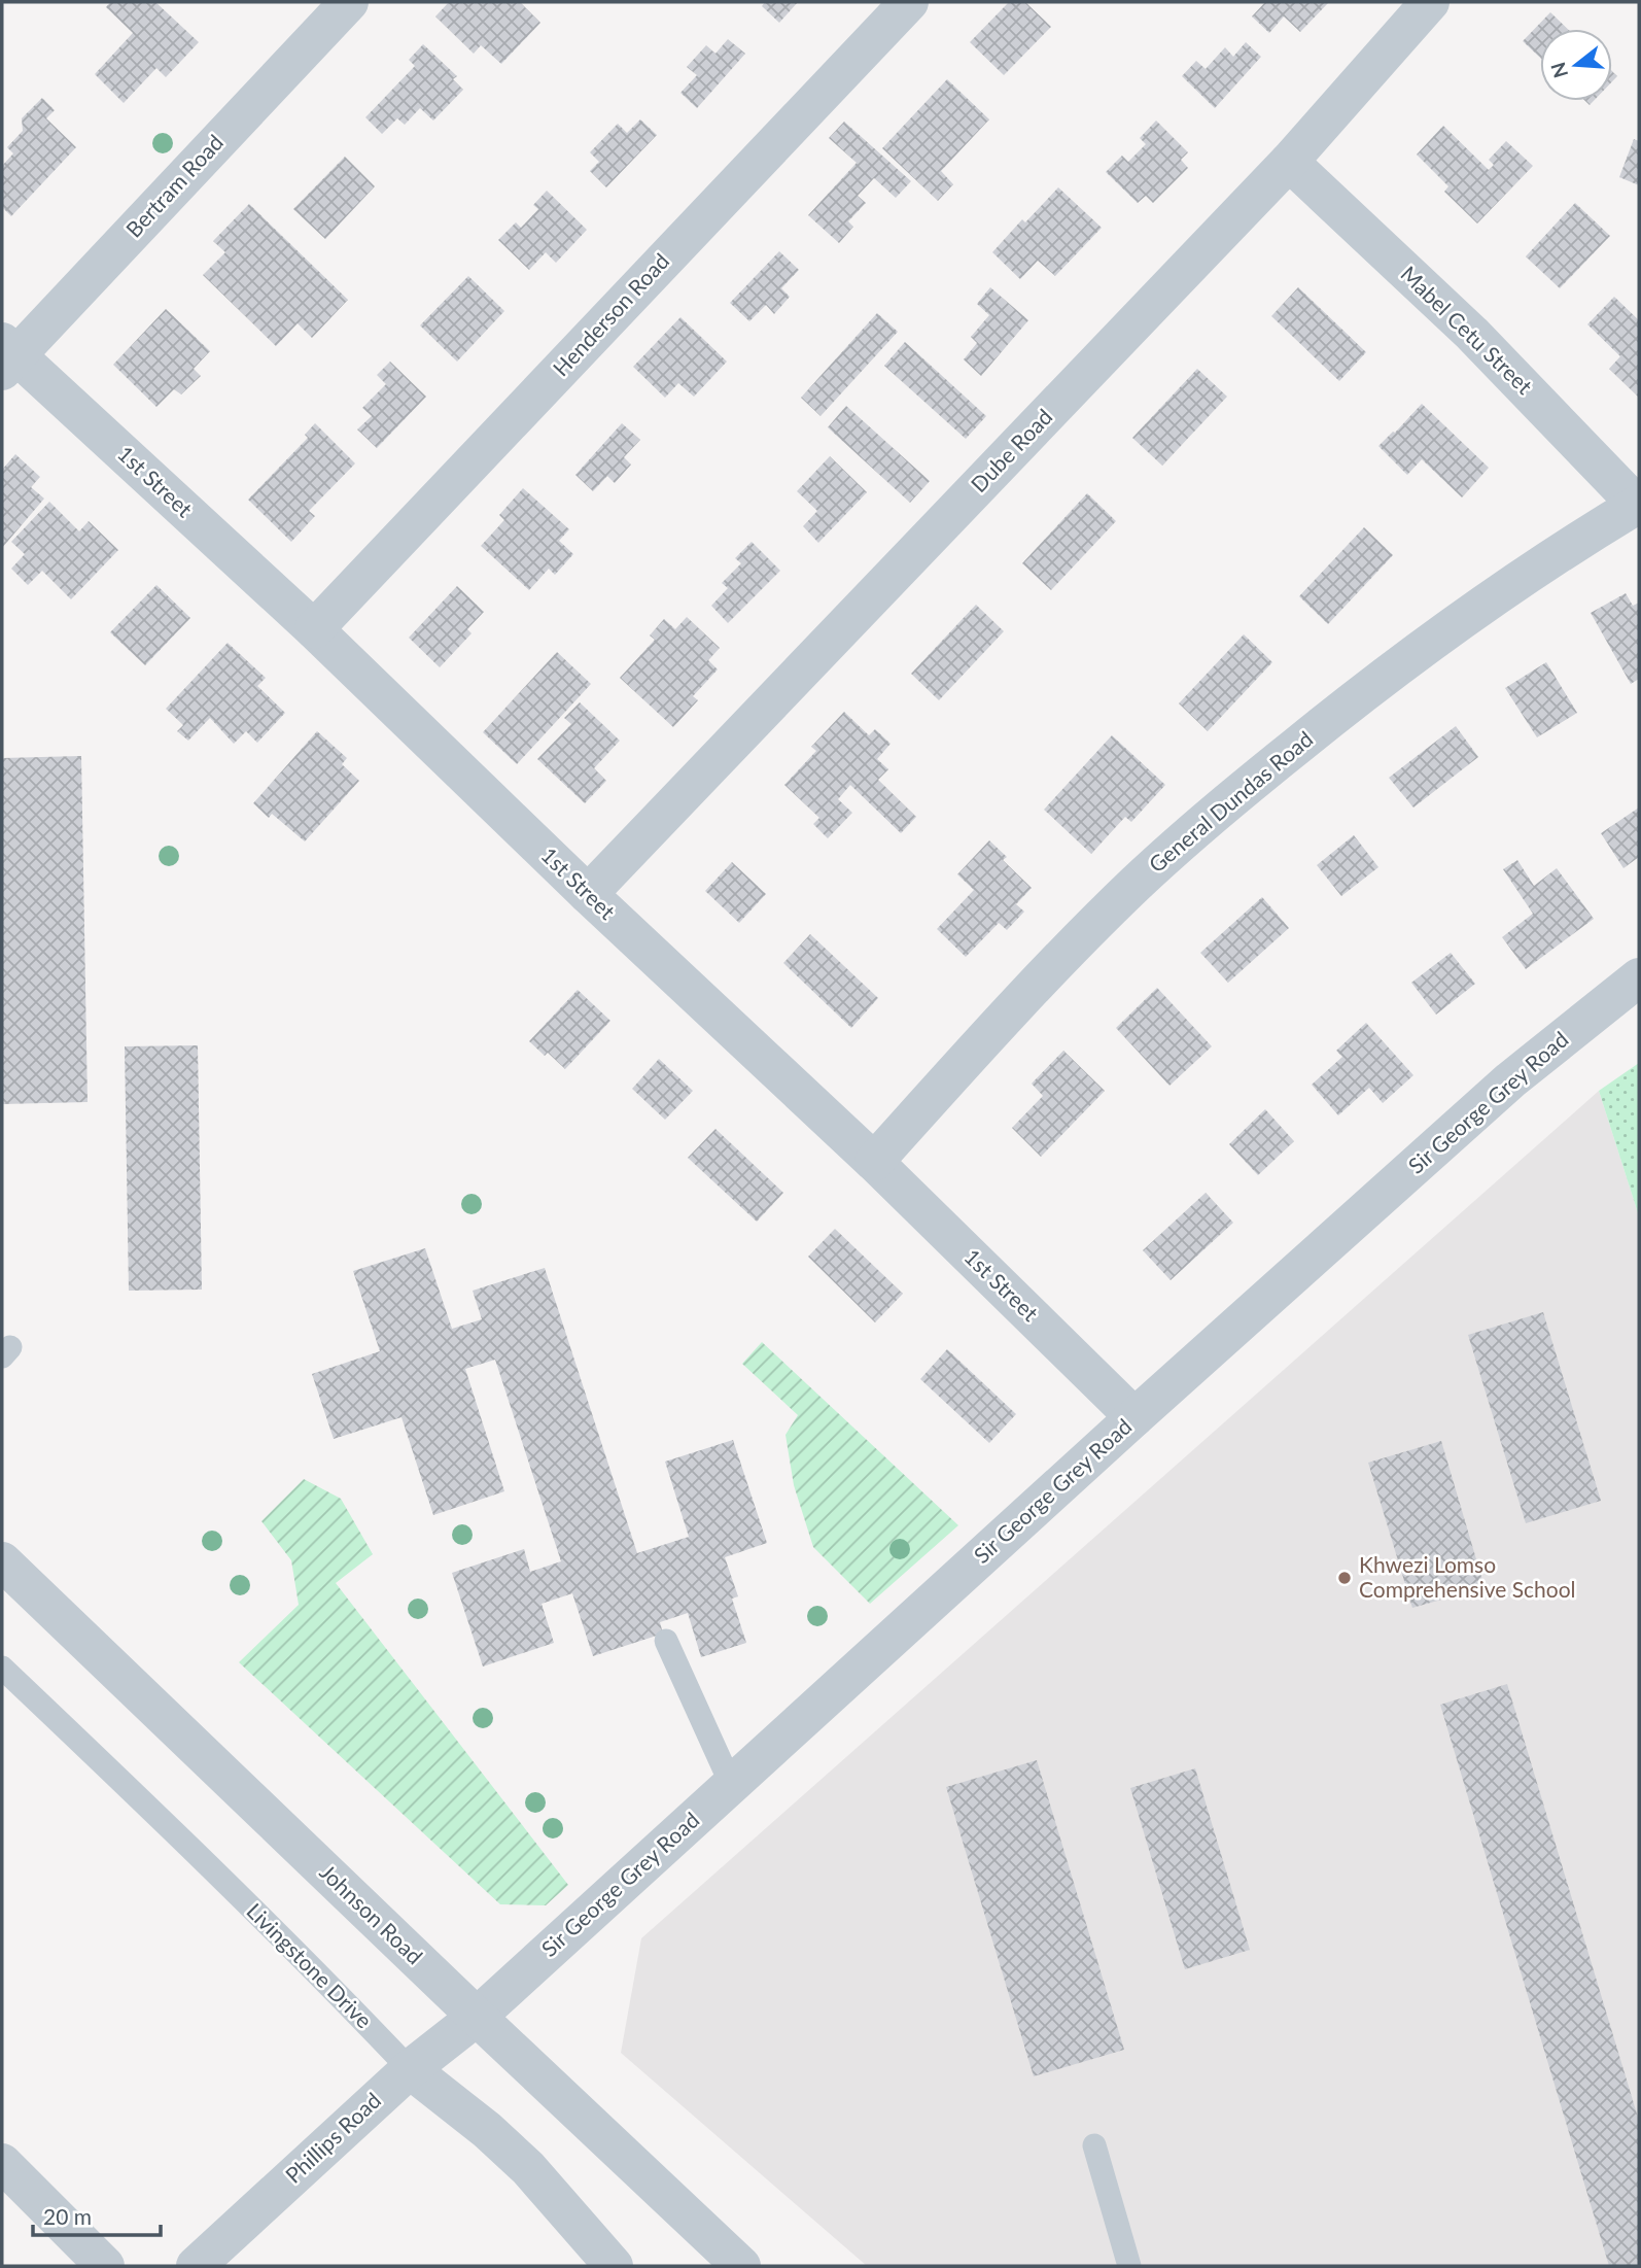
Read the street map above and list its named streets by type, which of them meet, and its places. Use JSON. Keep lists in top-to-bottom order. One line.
{"streets":{"street":["Bertram Road","Henderson Road","Mabel Cetu Street","Dube Road","1st Street","General Dundas Road","Sir George Grey Road","Johnson Road","Livingstone Drive","Phillips Road"]},"crossings":[["Bertram Road","1st Street"],["Henderson Road","1st Street"],["Mabel Cetu Street","Dube Road"],["Mabel Cetu Street","General Dundas Road"],["Dube Road","1st Street"],["1st Street","General Dundas Road"],["1st Street","Sir George Grey Road"],["Sir George Grey Road","Johnson Road"],["Sir George Grey Road","Phillips Road"],["Johnson Road","Phillips Road"],["Livingstone Drive","Phillips Road"]],"places":["Khwezi Lomso Comprehensive School"],"scale_bar":"20 m","north":"left"}
